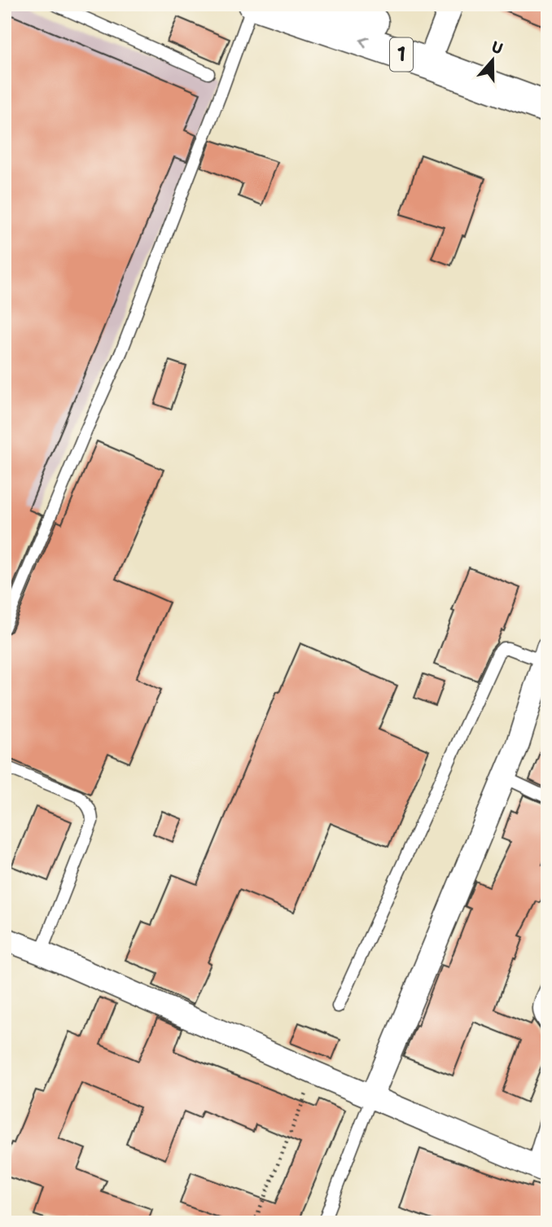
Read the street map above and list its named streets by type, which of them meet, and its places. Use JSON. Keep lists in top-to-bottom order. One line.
{"streets":{"highway":["1"]},"north":"top"}
